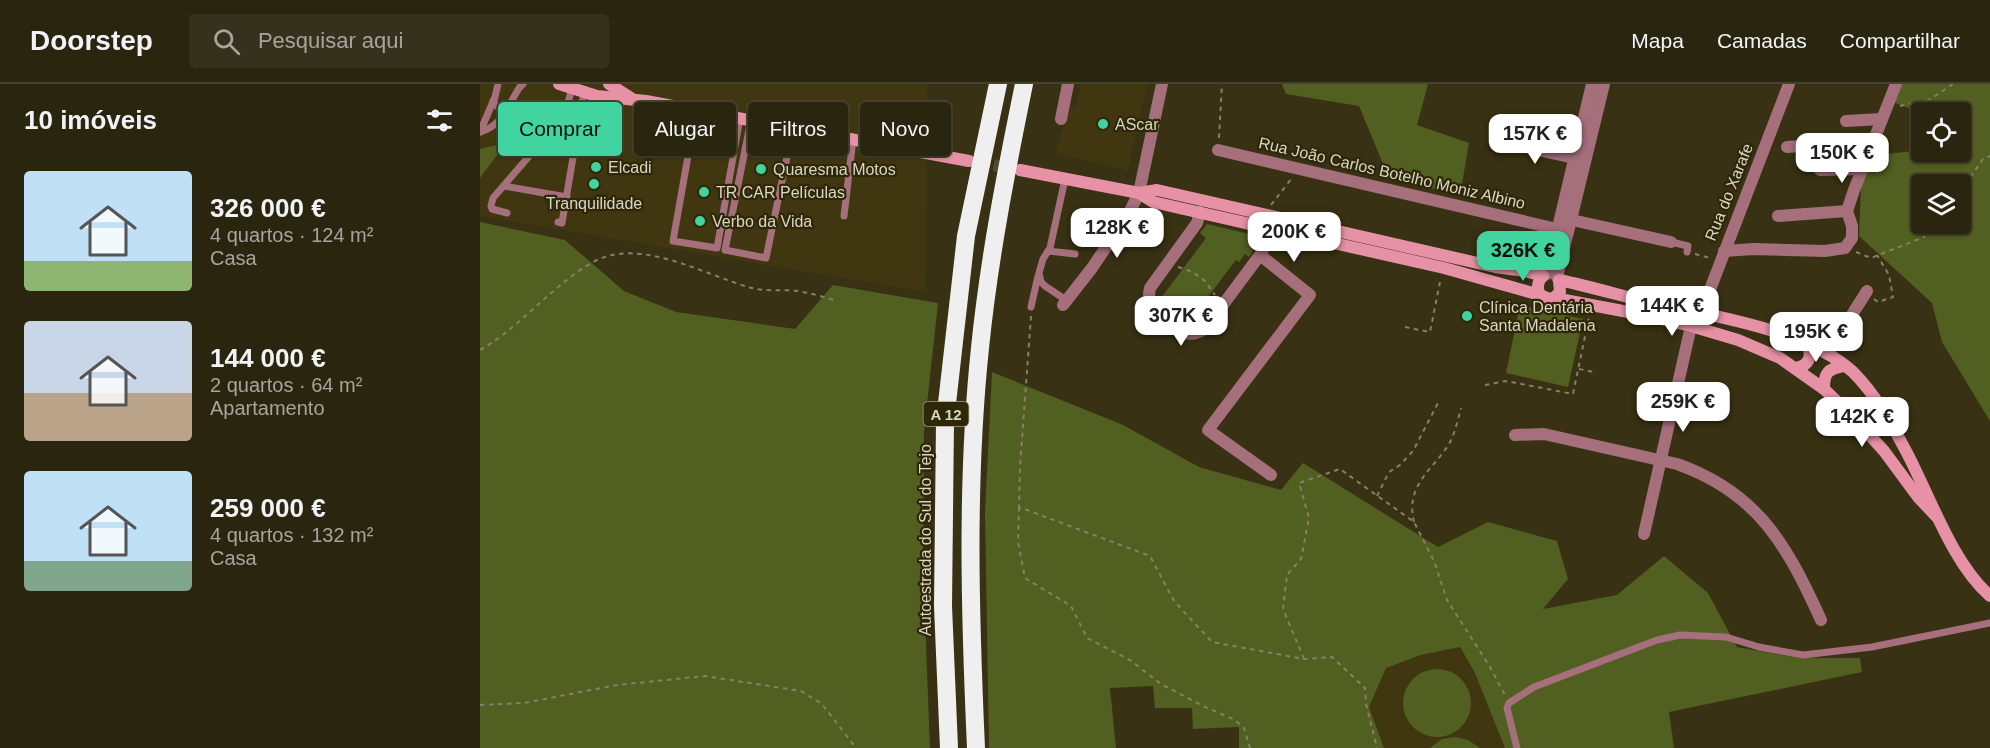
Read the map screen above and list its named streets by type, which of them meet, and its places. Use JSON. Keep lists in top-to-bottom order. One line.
{"streets":{"highway":["A 12","Autoestrada do Sul do Tejo"],"street":["Rua João Carlos Botelho Moniz Albino","Rua do Xarafe"]},"places":["AScar","Elcadi","Quaresma Motos","Tranquilidade","TR CAR Películas","Verbo da Vida","Clínica Dentária Santa Madalena"],"page":{"header":"Doorstep","search":"Pesquisar aqui","nav":["Mapa","Camadas","Compartilhar"],"heading":"10 imóveis","chip":["Comprar","Alugar","Filtros","Novo"],"price":["157K €","150K €","128K €","200K €","326K €","144K €","307K €","195K €","259K €","142K €"],"list":[{"name":"326 000 €","note":"4 quartos · 124 m² · Casa"},{"name":"144 000 €","note":"2 quartos · 64 m² · Apartamento"},{"name":"259 000 €","note":"4 quartos · 132 m² · Casa"}]}}
